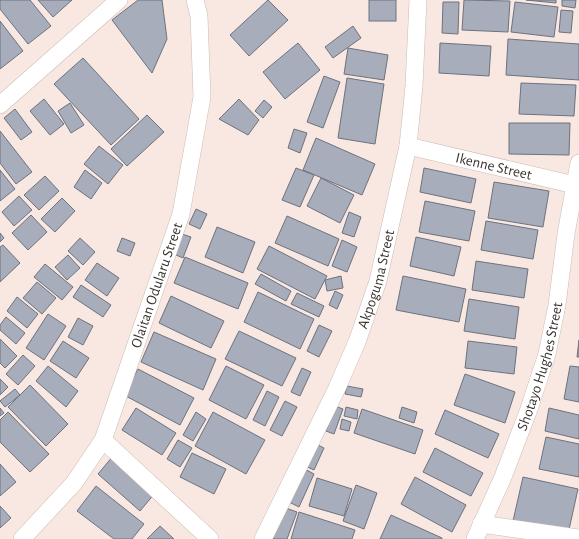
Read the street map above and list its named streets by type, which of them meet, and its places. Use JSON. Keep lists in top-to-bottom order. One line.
{"streets":{"street":["Ikenne Street","Akpoguma Street","Olaitan Odularu Street","Shotayo Hughes Street"]},"crossings":[["Ikenne Street","Akpoguma Street"],["Ikenne Street","Shotayo Hughes Street"]]}
